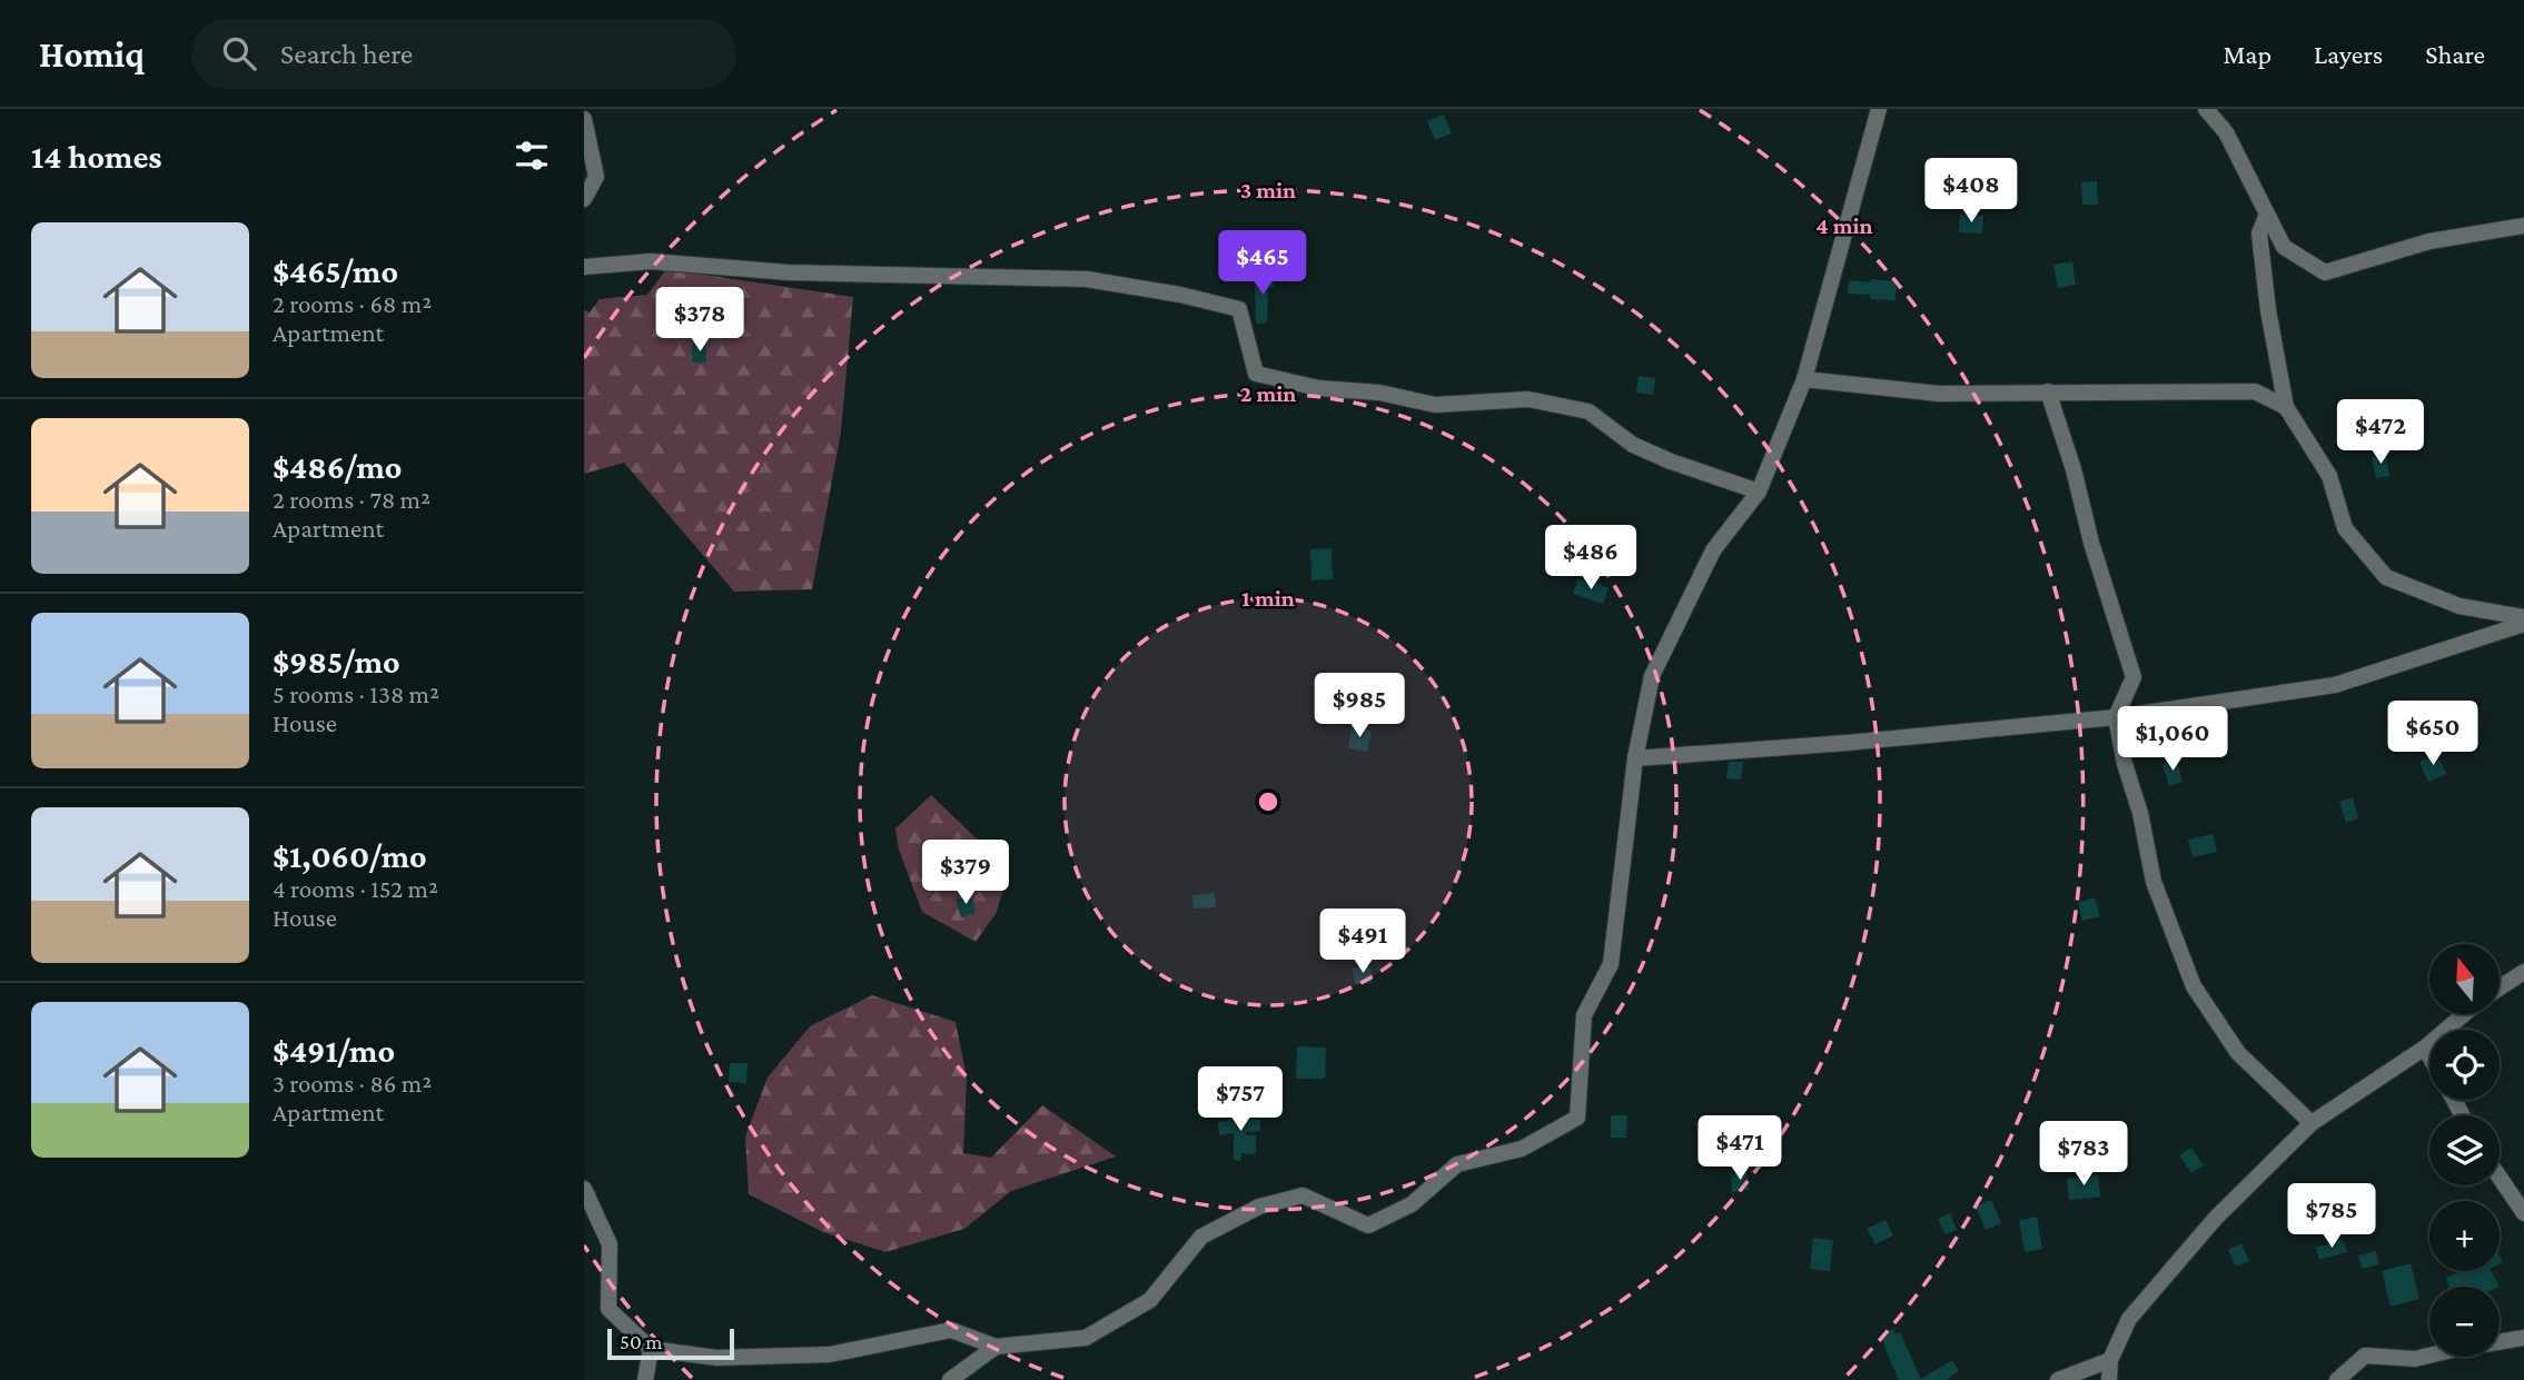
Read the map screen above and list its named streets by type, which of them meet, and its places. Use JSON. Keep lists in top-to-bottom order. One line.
{"scale_bar":"50 m","north":"top","page":{"header":"Homiq","search":"Search here","nav":["Map","Layers","Share"],"heading":"14 homes","price":["$408","$465","$378","$472","$486","$985","$650","$1,060","$379","$491","$757","$471","$783","$785"],"list":[{"name":"$465/mo","note":"2 rooms · 68 m² · Apartment"},{"name":"$486/mo","note":"2 rooms · 78 m² · Apartment"},{"name":"$985/mo","note":"5 rooms · 138 m² · House"},{"name":"$1,060/mo","note":"4 rooms · 152 m² · House"},{"name":"$491/mo","note":"3 rooms · 86 m² · Apartment"}],"map_buttons":["+","−"],"scale":"50 m"},"rings":["3 min","4 min","2 min","1 min"]}
